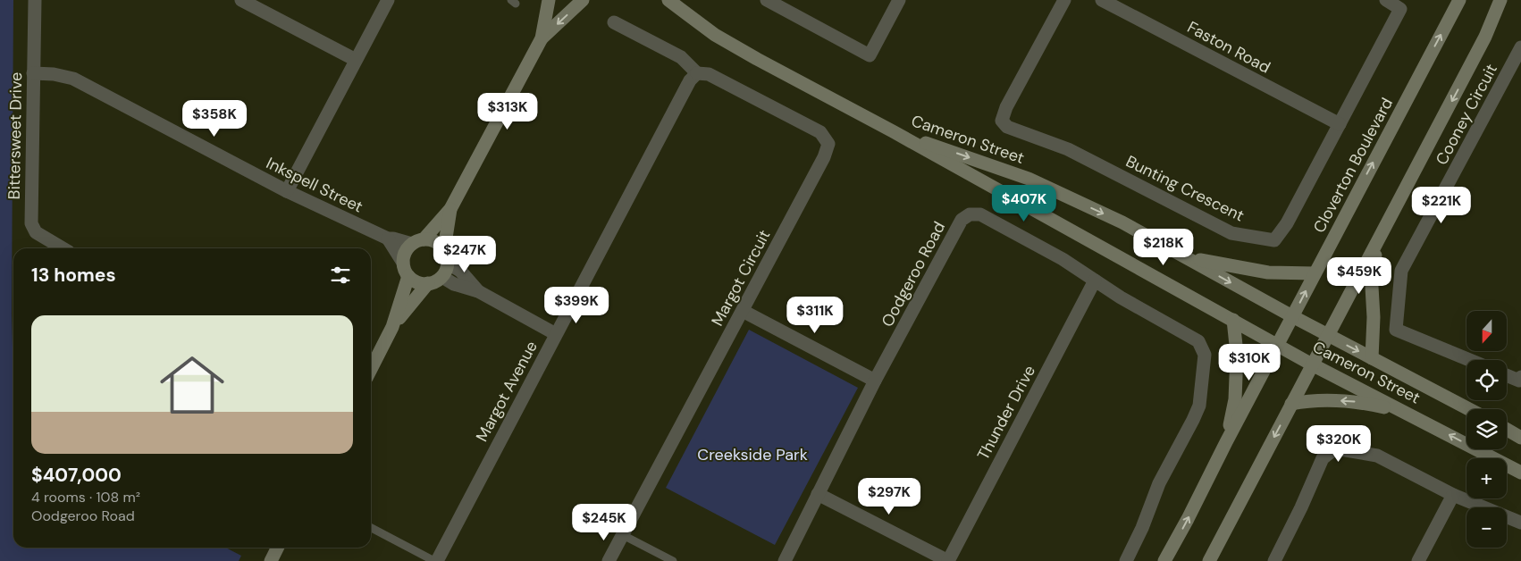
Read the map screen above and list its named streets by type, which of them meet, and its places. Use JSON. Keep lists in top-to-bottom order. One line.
{"streets":{"street":["Faston Road","Cooney Circuit","Bittersweet Drive","Cameron Street","Cloverton Boulevard","Inkspell Street","Bunting Crescent","Oodgeroo Road","Margot Circuit","Margot Avenue","Thunder Drive"]},"crossings":[["Faston Road","Bunting Crescent"],["Bittersweet Drive","Inkspell Street"],["Cameron Street","Cloverton Boulevard"],["Oodgeroo Road","Thunder Drive"],["Margot Circuit","Margot Avenue"]],"parks":["Creekside Park"],"north":"bottom","page":{"price":["$313K","$358K","$407K","$221K","$218K","$247K","$459K","$399K","$311K","$310K","$320K","$297K","$245K"],"heading":"13 homes","list":[{"name":"$407,000","note":"4 rooms · 108 m² · Oodgeroo Road"}],"map_buttons":["+","−"]}}
